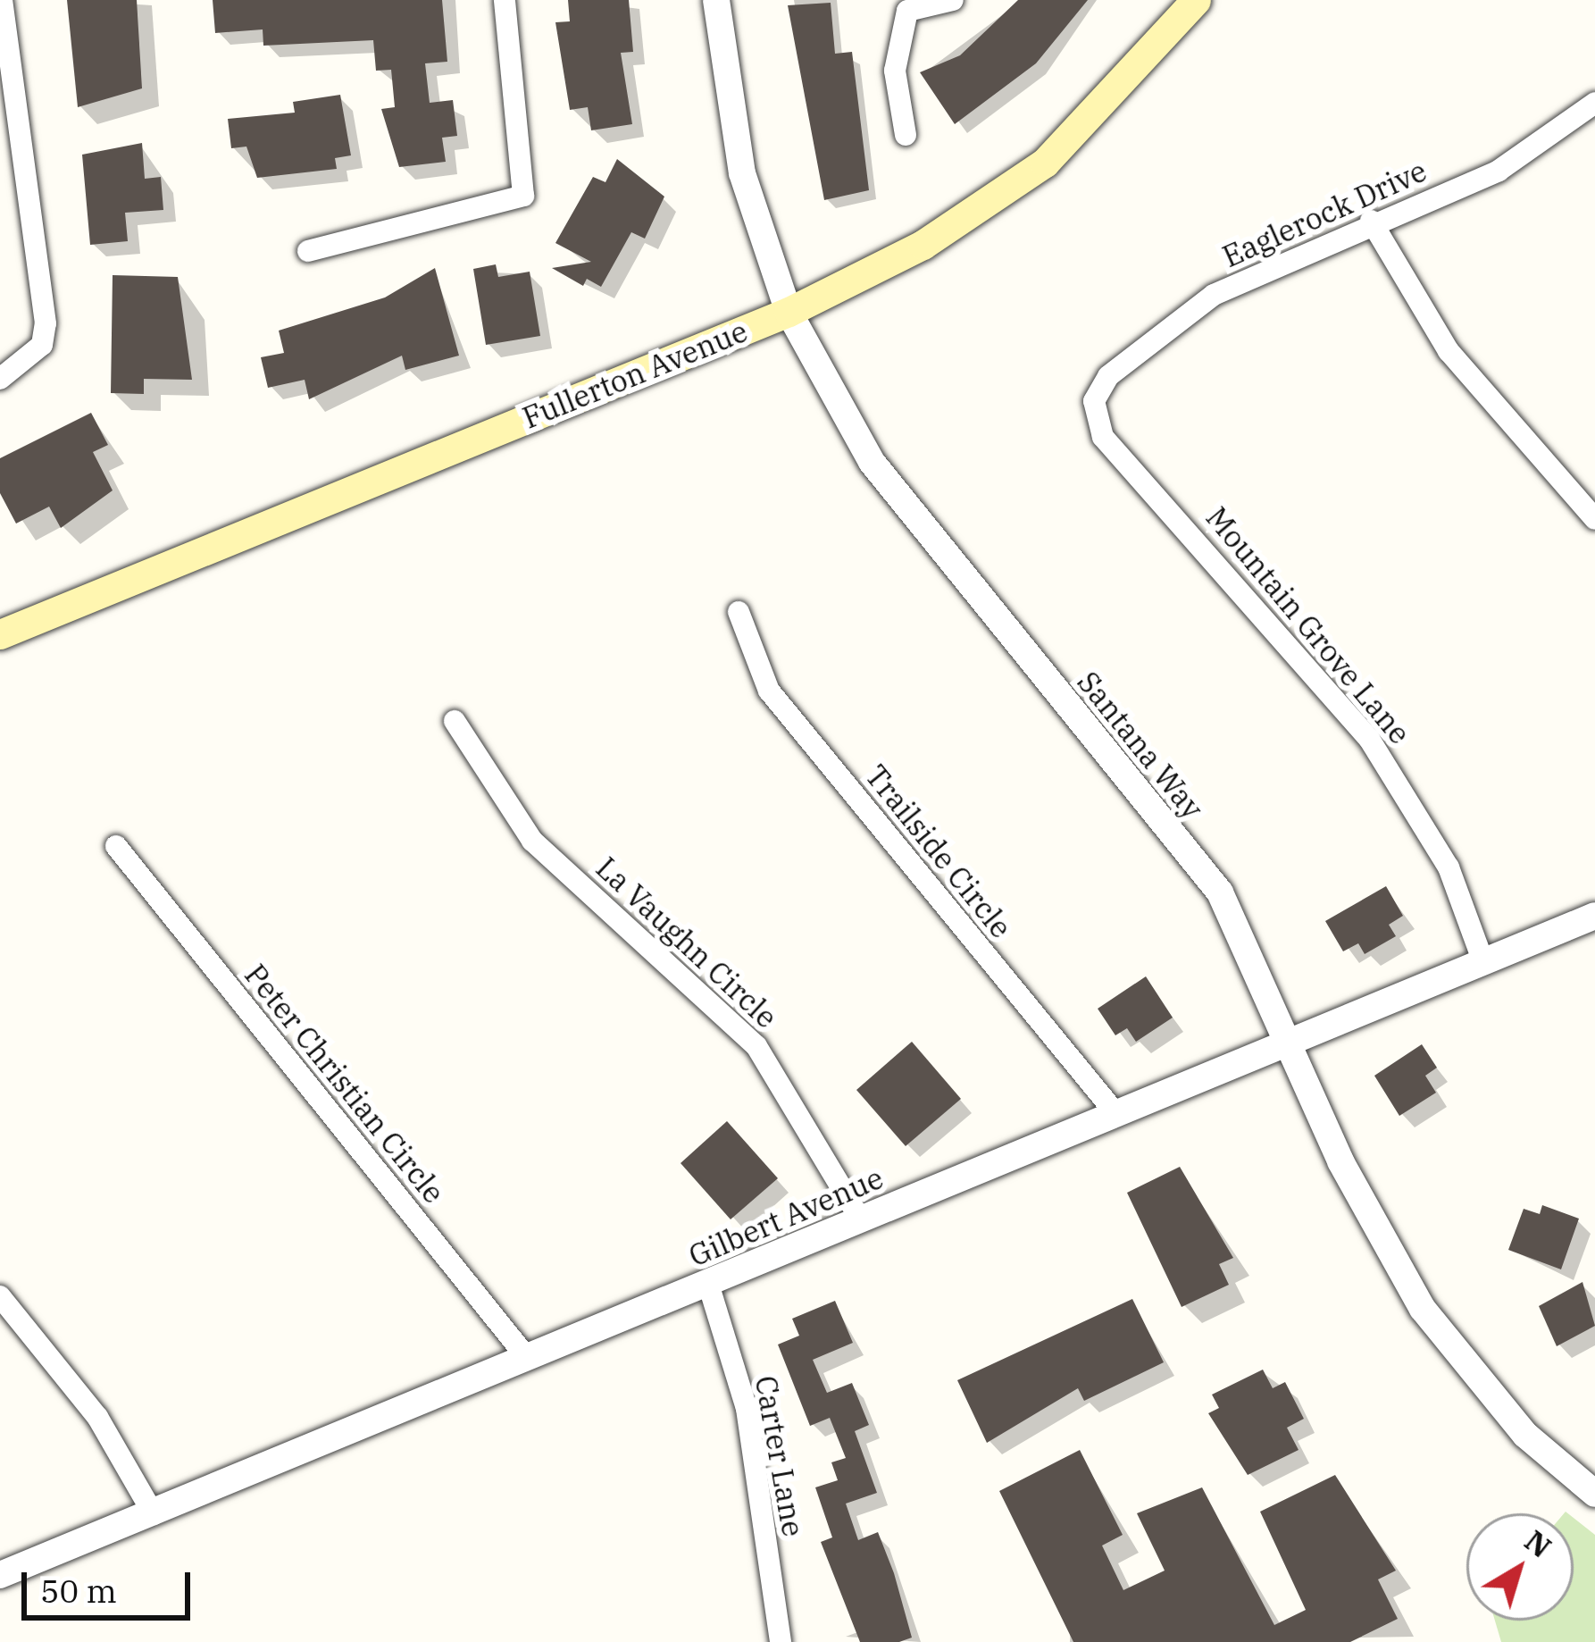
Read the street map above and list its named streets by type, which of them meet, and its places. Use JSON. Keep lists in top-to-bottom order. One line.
{"streets":{"main road":["Fullerton Avenue"],"street":["Eaglerock Drive","Mountain Grove Lane","Santana Way","Trailside Circle","La Vaughn Circle","Peter Christian Circle","Gilbert Avenue","Carter Lane"]},"crossings":[["Eaglerock Drive","Mountain Grove Lane"],["Fullerton Avenue","Santana Way"],["Mountain Grove Lane","Gilbert Avenue"],["Santana Way","Gilbert Avenue"],["Trailside Circle","Gilbert Avenue"],["La Vaughn Circle","Gilbert Avenue"],["Peter Christian Circle","Gilbert Avenue"],["Gilbert Avenue","Carter Lane"]],"scale_bar":"50 m","north":"top right"}
